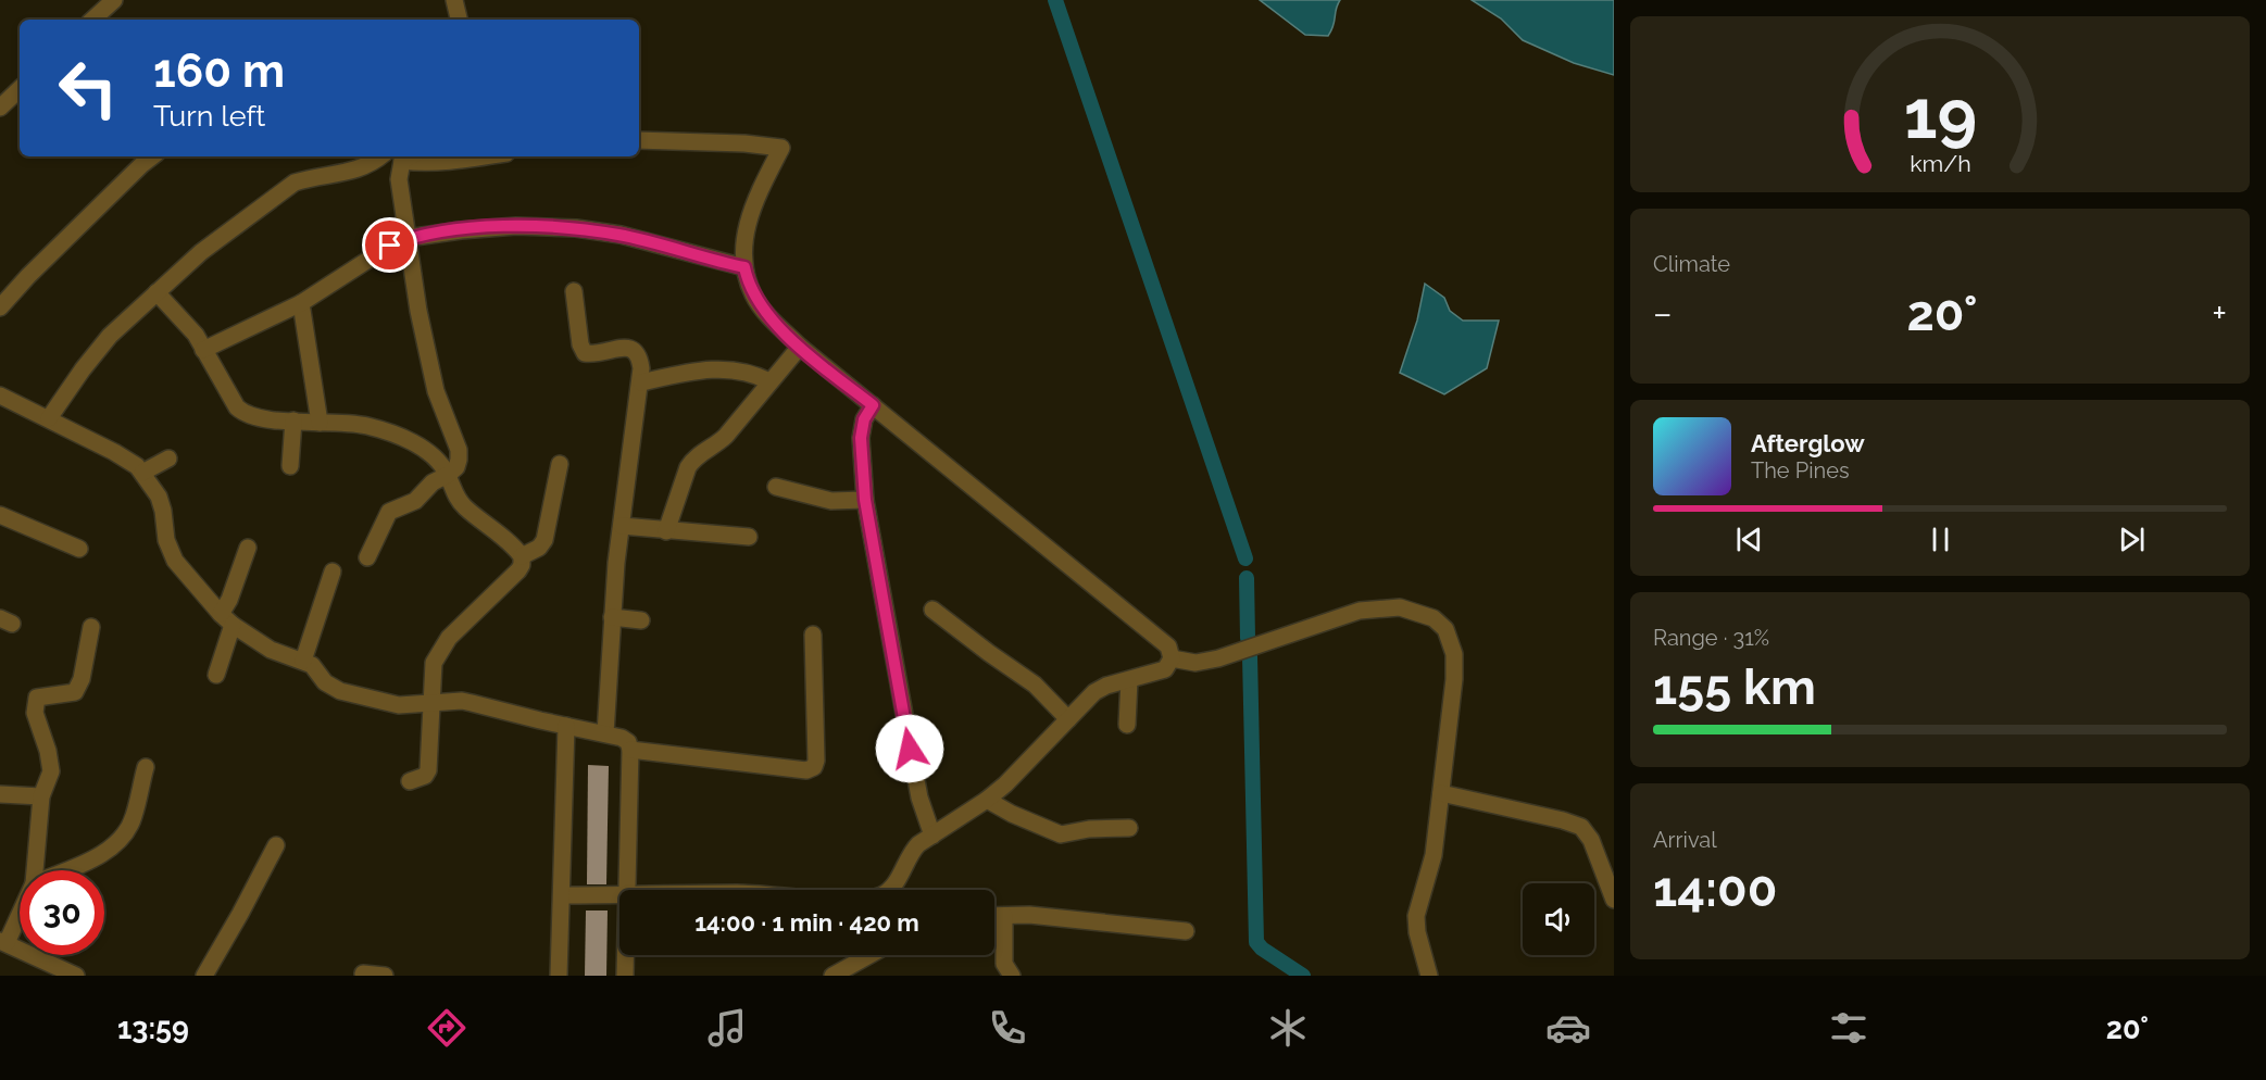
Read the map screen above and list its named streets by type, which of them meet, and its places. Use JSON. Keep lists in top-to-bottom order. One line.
{"page":{"turn":["160 m","Turn left"],"tile":["Climate",["Range · 31%","155 km"],["Arrival","14:00"]],"heat":["−","20°","+"],"song":["Afterglow","The Pines"],"limit":"30","trip":"14:00 · 1 min · 420 m","tabs":["13:59","20°"],"gauge":["19","km/h"]}}
